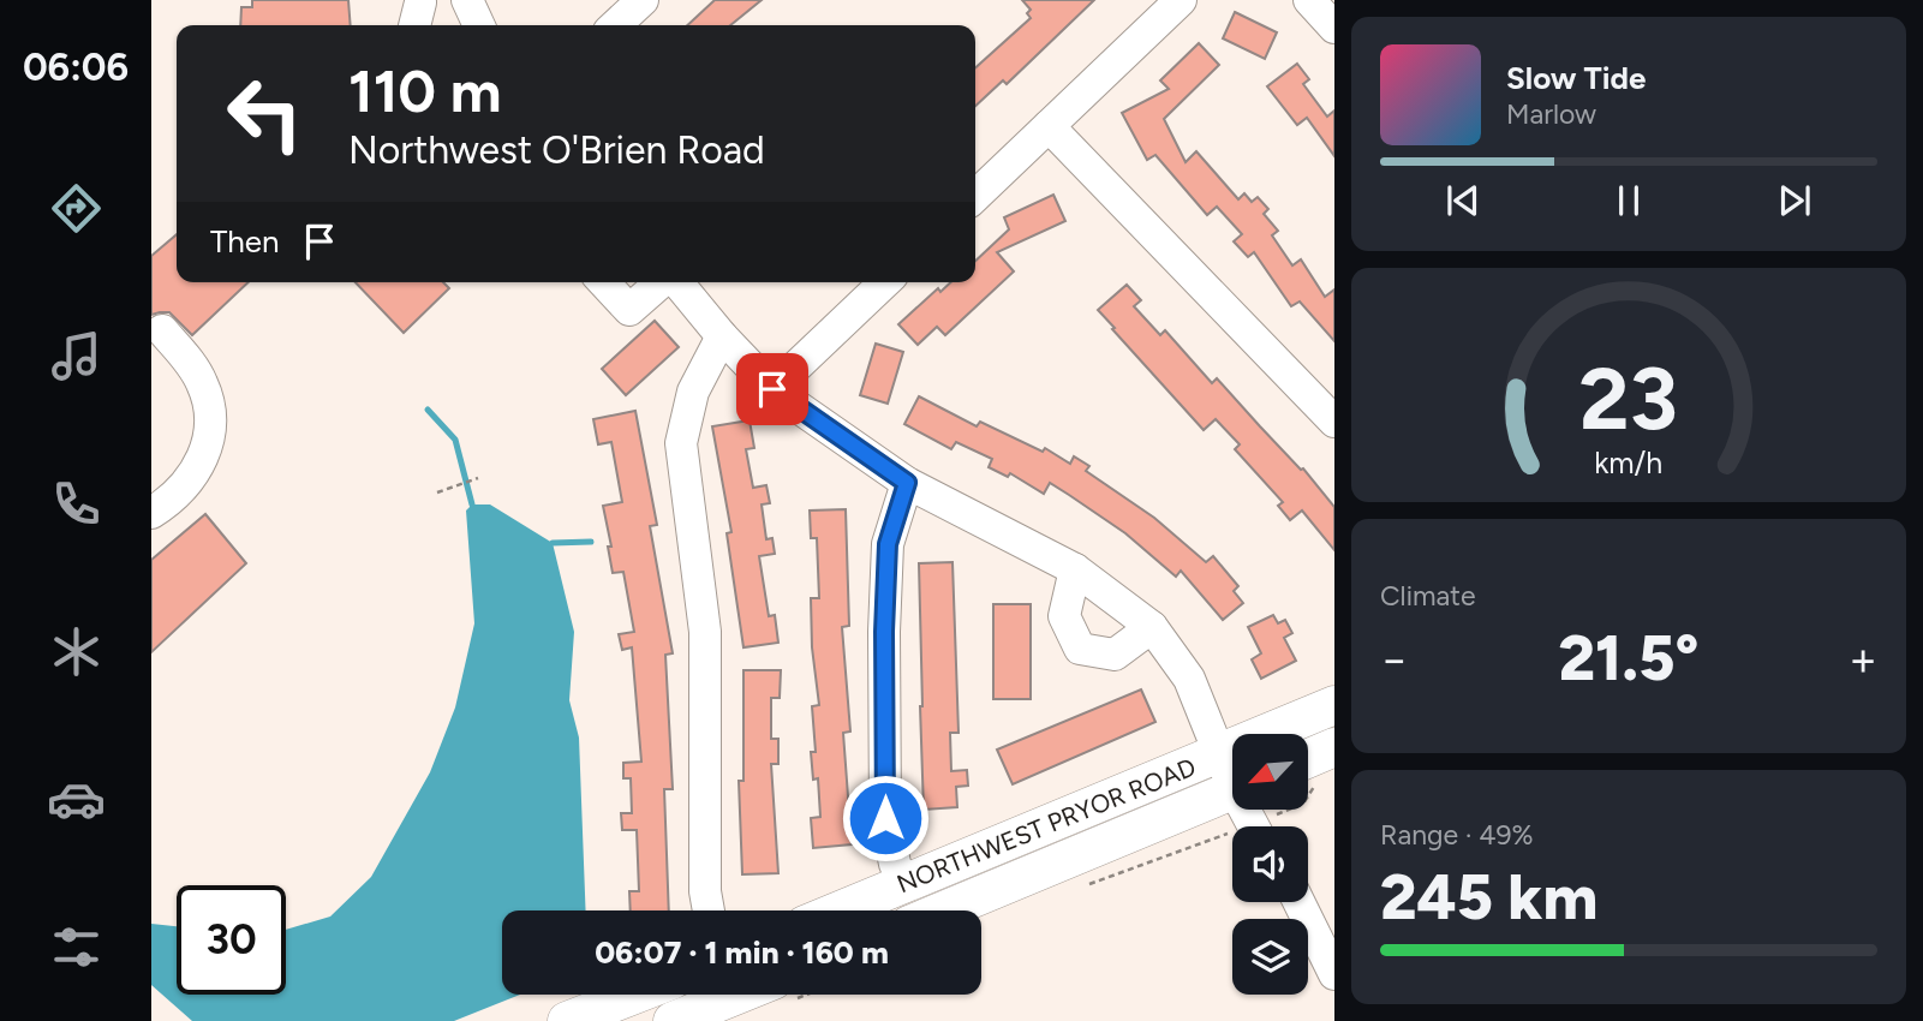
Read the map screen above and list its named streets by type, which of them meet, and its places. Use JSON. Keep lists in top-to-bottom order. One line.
{"streets":{"main road":["NORTHWEST PRYOR ROAD"]},"north":"bottom left","page":{"tabs":"06:06","turn":["110 m","Northwest O'Brien Road"],"song":["Slow Tide","Marlow"],"then":"Then","tile":["Climate",["Range · 49%","245 km"]],"heat":["−","21.5°","+"],"limit":"30","trip":"06:07 · 1 min · 160 m","gauge":["23","km/h"]}}
